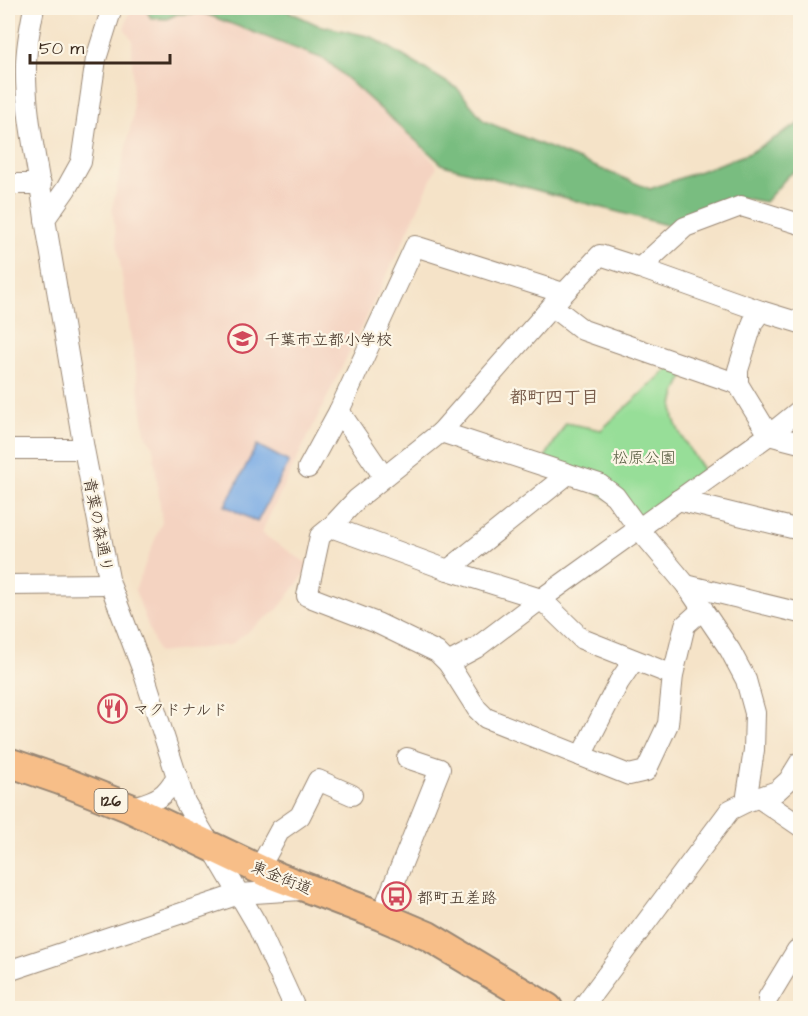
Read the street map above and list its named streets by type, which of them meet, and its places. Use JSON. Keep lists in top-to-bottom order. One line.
{"streets":{"highway":["126","東金街道"],"street":["青葉の森通り"]},"crossings":[["青葉の森通り","東金街道"]],"districts":["都町四丁目"],"parks":["松原公園"],"places":{"school or university":["千葉市立都小学校"],"restaurant":["マクドナルド"],"bus stop":["都町五差路"]},"scale_bar":"50 m"}
